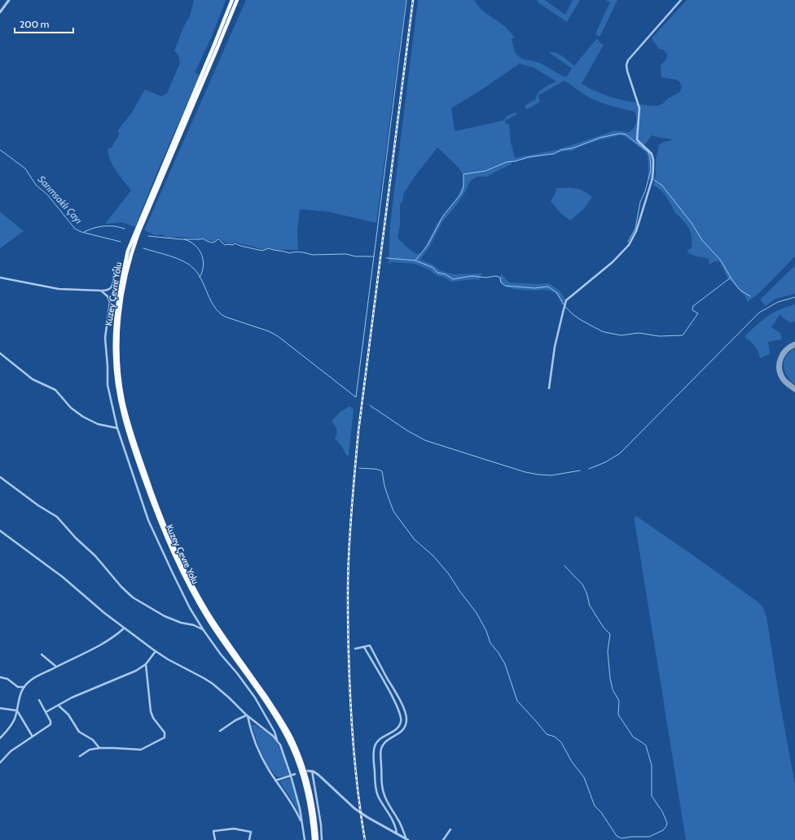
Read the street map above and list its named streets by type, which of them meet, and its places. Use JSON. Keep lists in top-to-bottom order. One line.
{"streets":{"highway":["Kuzey Çevre Yolu"]},"water":["Sarımsaklı Çayı"],"scale_bar":"200 m"}
